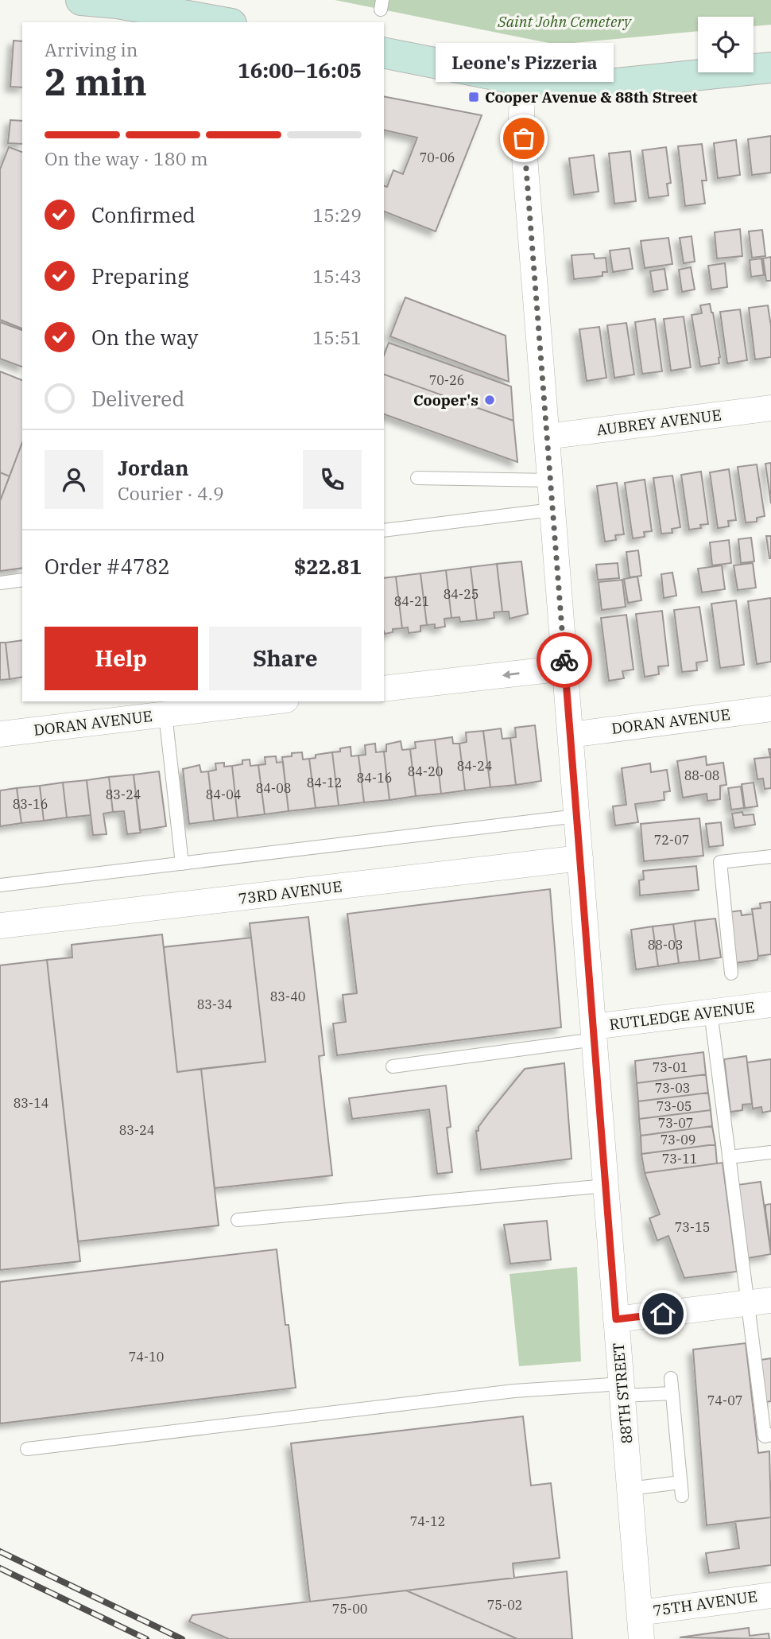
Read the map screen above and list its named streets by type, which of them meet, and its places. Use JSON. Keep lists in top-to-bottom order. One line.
{"streets":{"street":["AUBREY AVENUE","DORAN AVENUE","73RD AVENUE","RUTLEDGE AVENUE","88TH STREET","75TH AVENUE"]},"crossings":[["AUBREY AVENUE","88TH STREET"],["DORAN AVENUE","88TH STREET"],["73RD AVENUE","88TH STREET"],["RUTLEDGE AVENUE","88TH STREET"],["88TH STREET","75TH AVENUE"]],"parks":["Saint John Cemetery"],"places":{"transit":["Cooper Avenue & 88th Street"],"other":["Leone's Pizzeria","Cooper's"]},"house_numbers":["70-06","70-26","84-25","84-21","84-24","84-20","88-08","84-16","84-12","84-08","83-24","84-04","83-16","72-07","88-03","83-40","83-34","73-01","73-03","83-14","73-05","73-07","83-24","73-09","73-11","73-15","74-10","74-07","74-12","75-02","75-00"],"page":{"heading":["2 min","Arriving in","16:00–16:05"],"panel":["Jordan","Courier · 4.9","Order #4782","$22.81"],"bubble":"Leone's Pizzeria","bar":"On the way · 180 m","list":[["Confirmed","15:29"],["Preparing","15:43"],["On the way","15:51"],"Delivered"],"buttons":["Help","Share"]}}
